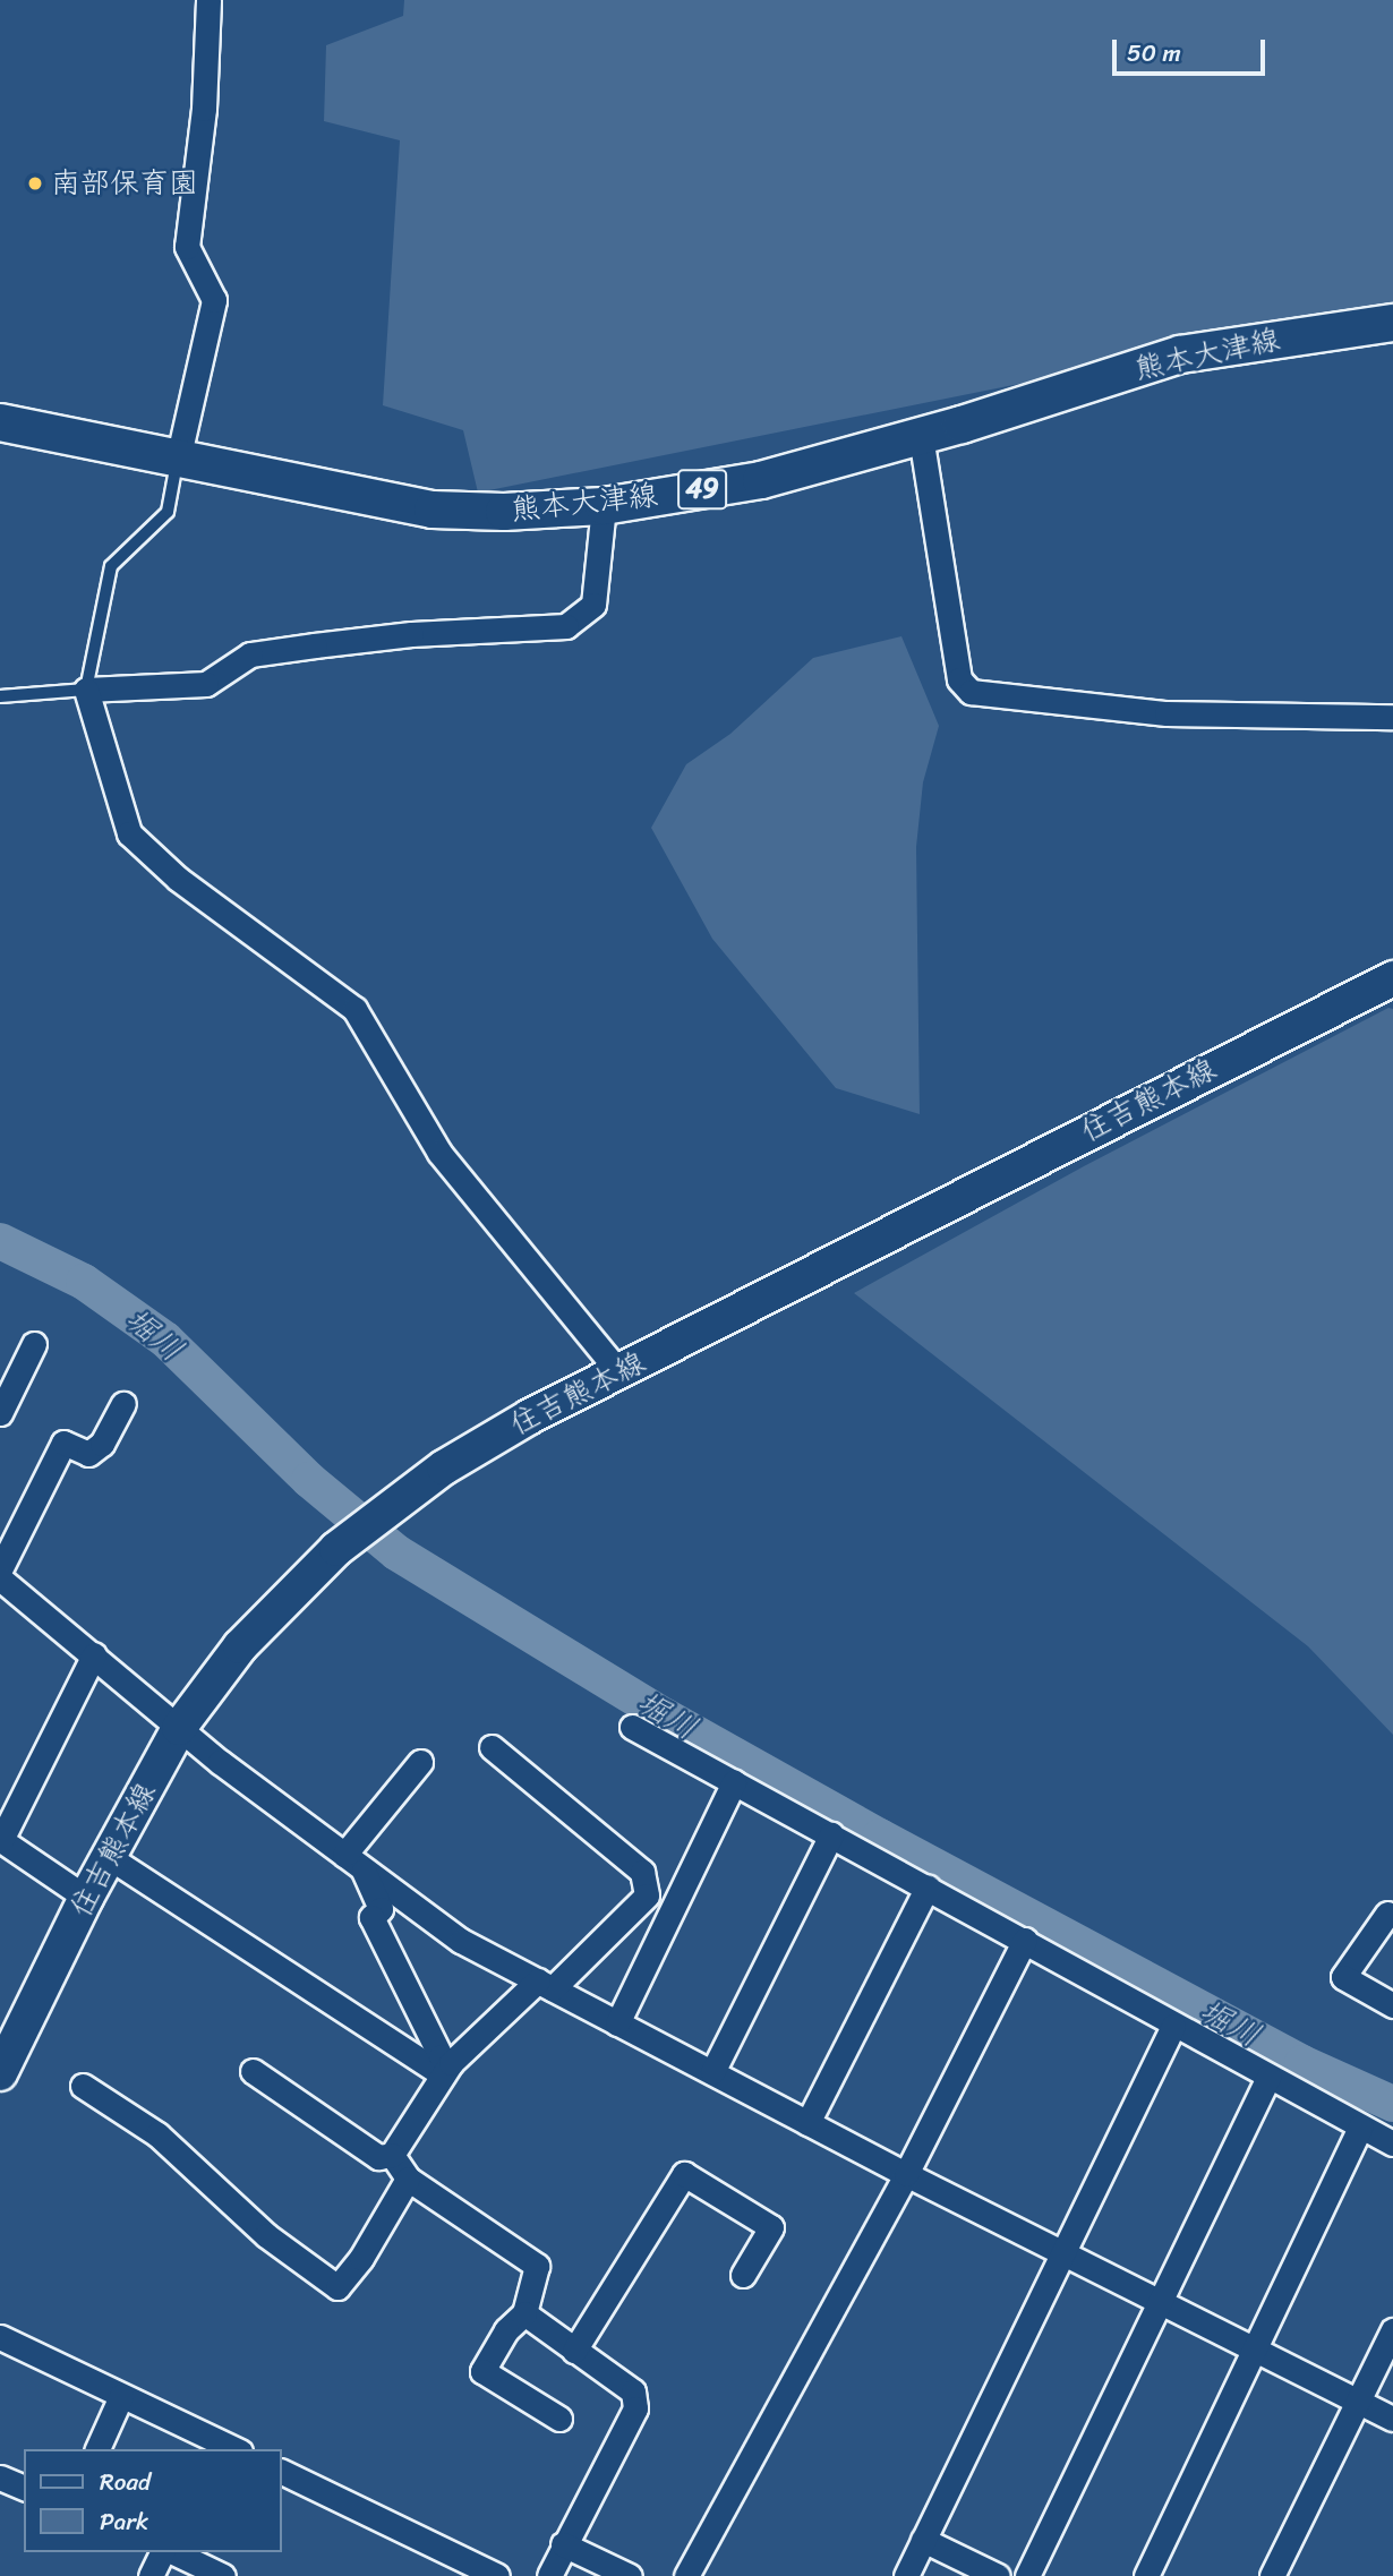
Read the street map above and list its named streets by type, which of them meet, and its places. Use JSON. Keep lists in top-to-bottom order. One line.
{"streets":{"main road":["熊本大津線","49","住吉熊本線"]},"water":["堀川"],"places":["南部保育園"],"legend":["Road","Park"],"scale_bar":"50 m"}
